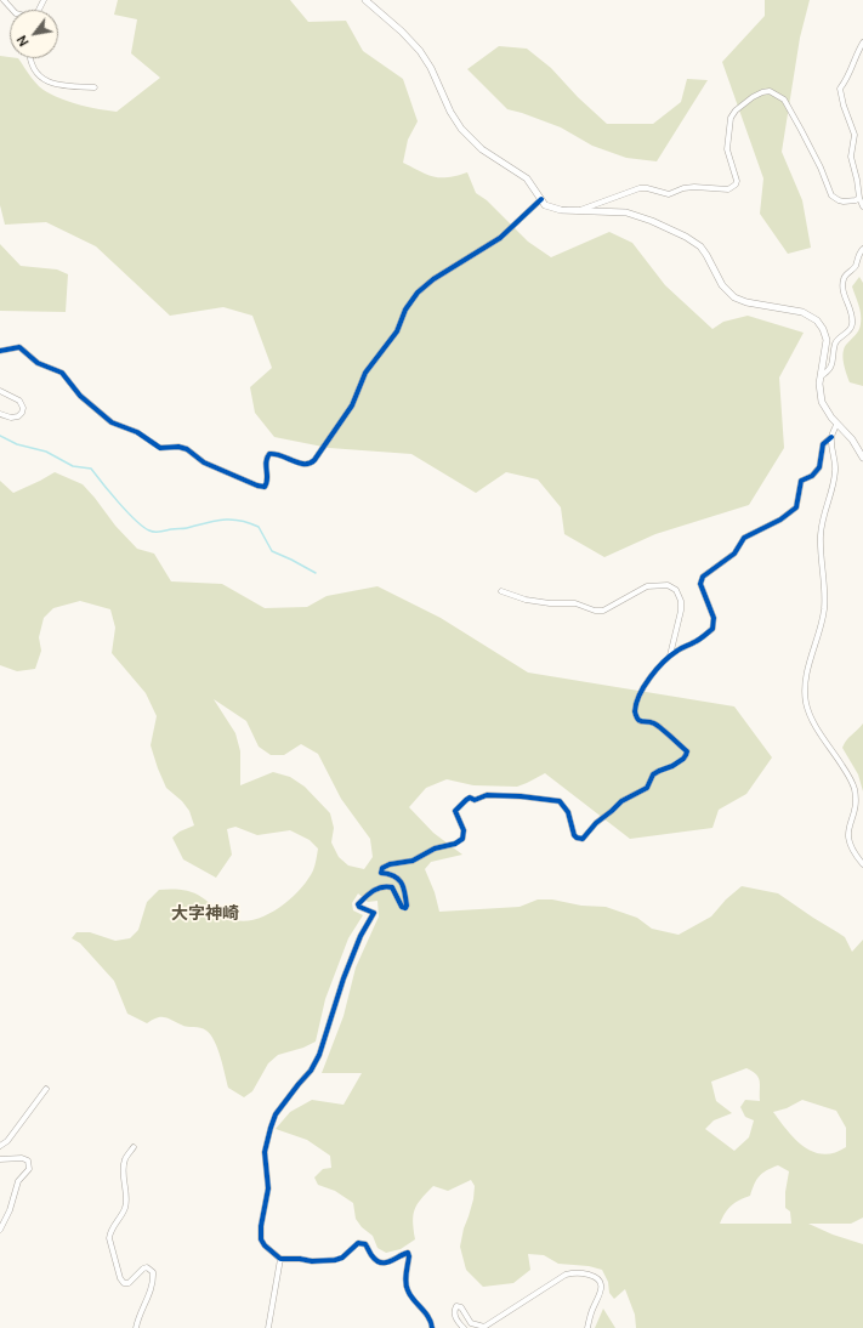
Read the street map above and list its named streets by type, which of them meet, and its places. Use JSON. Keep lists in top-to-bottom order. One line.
{"districts":["大字神崎"],"north":"bottom left"}
